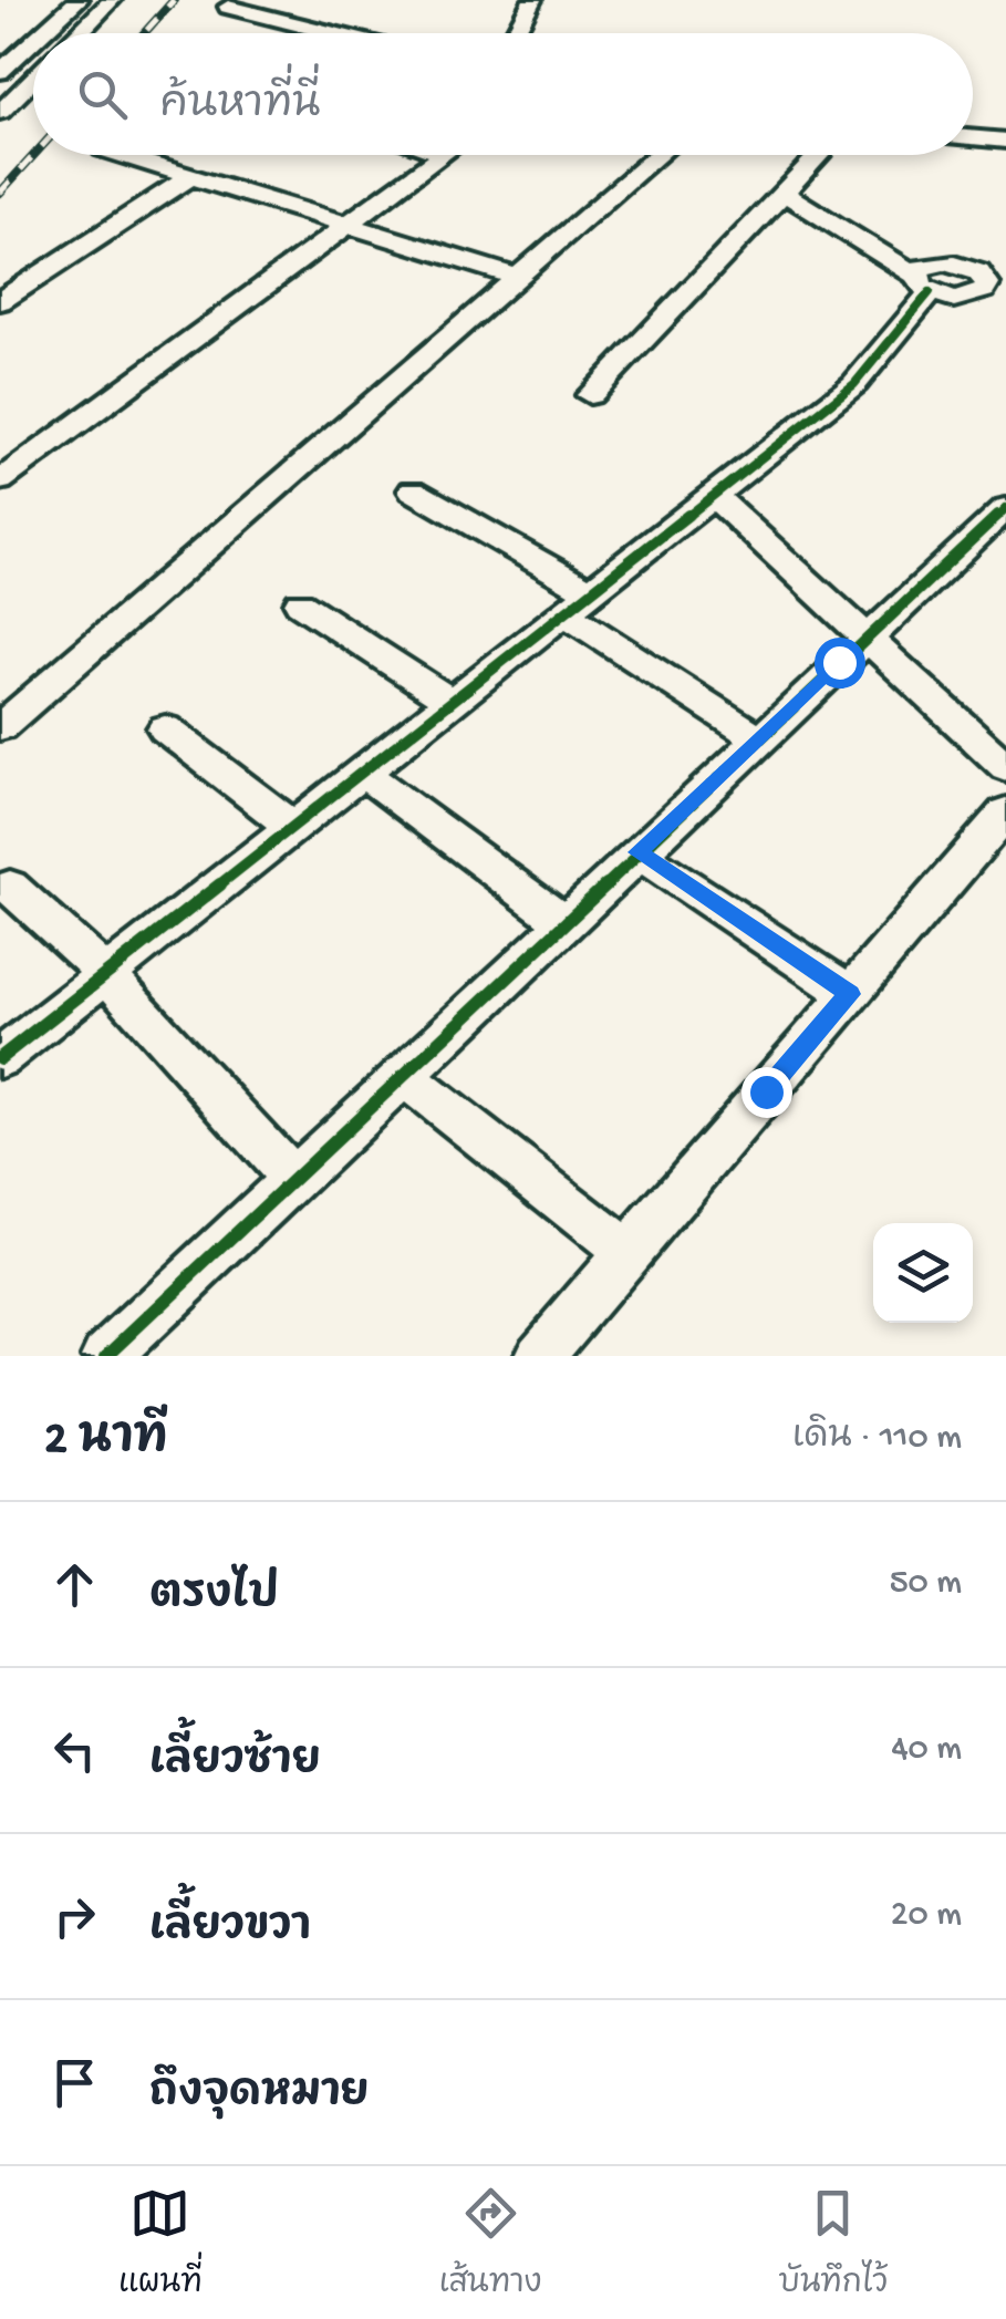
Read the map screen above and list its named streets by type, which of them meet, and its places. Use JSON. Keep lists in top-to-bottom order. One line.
{"page":{"search":"ค้นหาที่นี่","heading":["2 นาที","เดิน · 110 m"],"list":[["ตรงไป","50 m"],["เลี้ยวซ้าย","40 m"],["เลี้ยวขวา","20 m"],"ถึงจุดหมาย"],"nav":["แผนที่","เส้นทาง","บันทึกไว้"]}}
